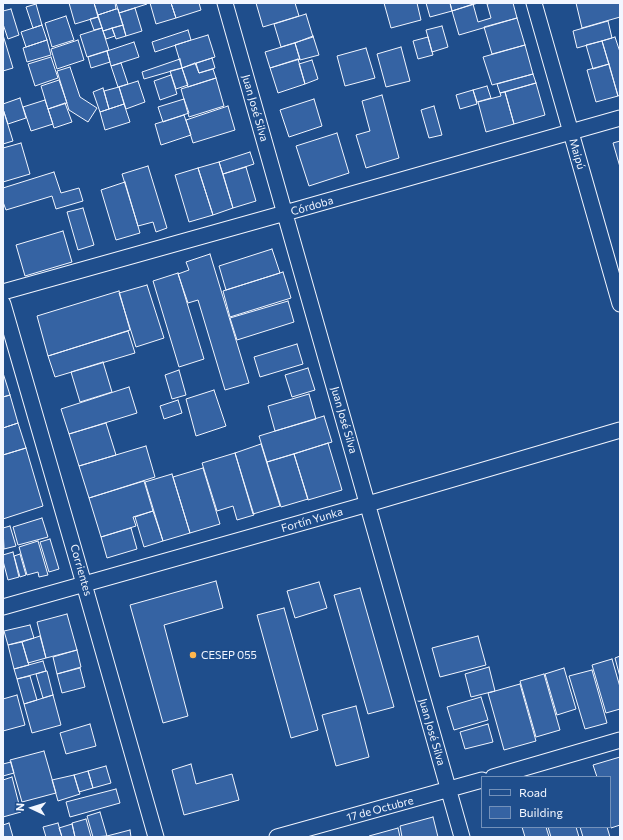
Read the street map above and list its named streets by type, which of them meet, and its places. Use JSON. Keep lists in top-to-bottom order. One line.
{"streets":{"street":["Juan José Silva","Maipú","Córdoba","Fortín Yunka","Corrientes","17 de Octubre"]},"crossings":[["Juan José Silva","Córdoba"],["Juan José Silva","Fortín Yunka"],["Juan José Silva","17 de Octubre"],["Maipú","Córdoba"],["Fortín Yunka","Corrientes"]],"places":["CESEP 055"],"legend":["Road","Building"],"north":"left"}
